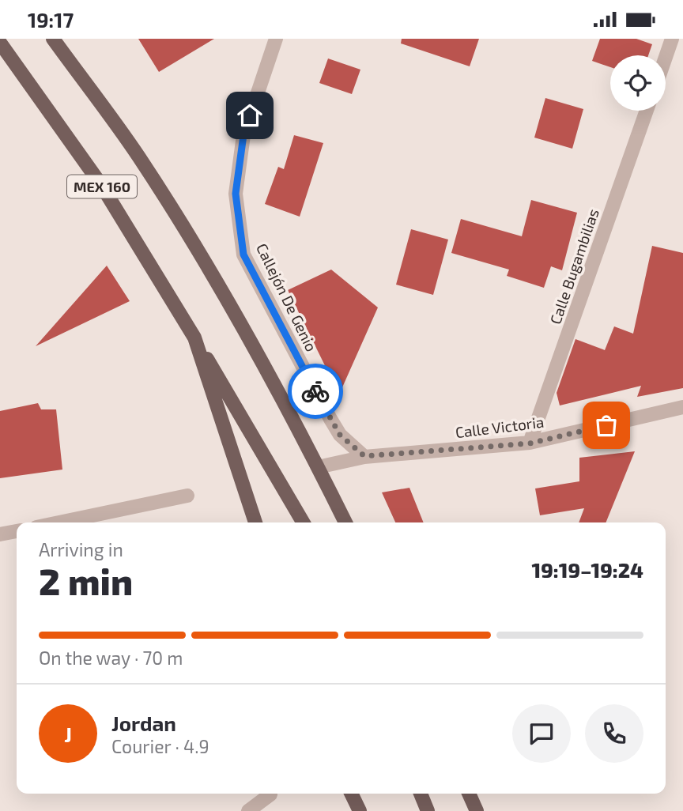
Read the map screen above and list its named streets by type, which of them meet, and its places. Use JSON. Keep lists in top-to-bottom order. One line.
{"streets":{"main road":["MEX 160"],"street":["Calle Bugambilias","Callejón De Genio","Calle Victoria"]},"crossings":[["MEX 160","Calle Victoria"],["Calle Bugambilias","Calle Victoria"],["Callejón De Genio","Calle Victoria"]],"page":{"status":"19:17","heading":["2 min","Arriving in","19:19–19:24"],"panel":["Jordan","Courier · 4.9"],"bar":"On the way · 70 m","round":"J"}}
